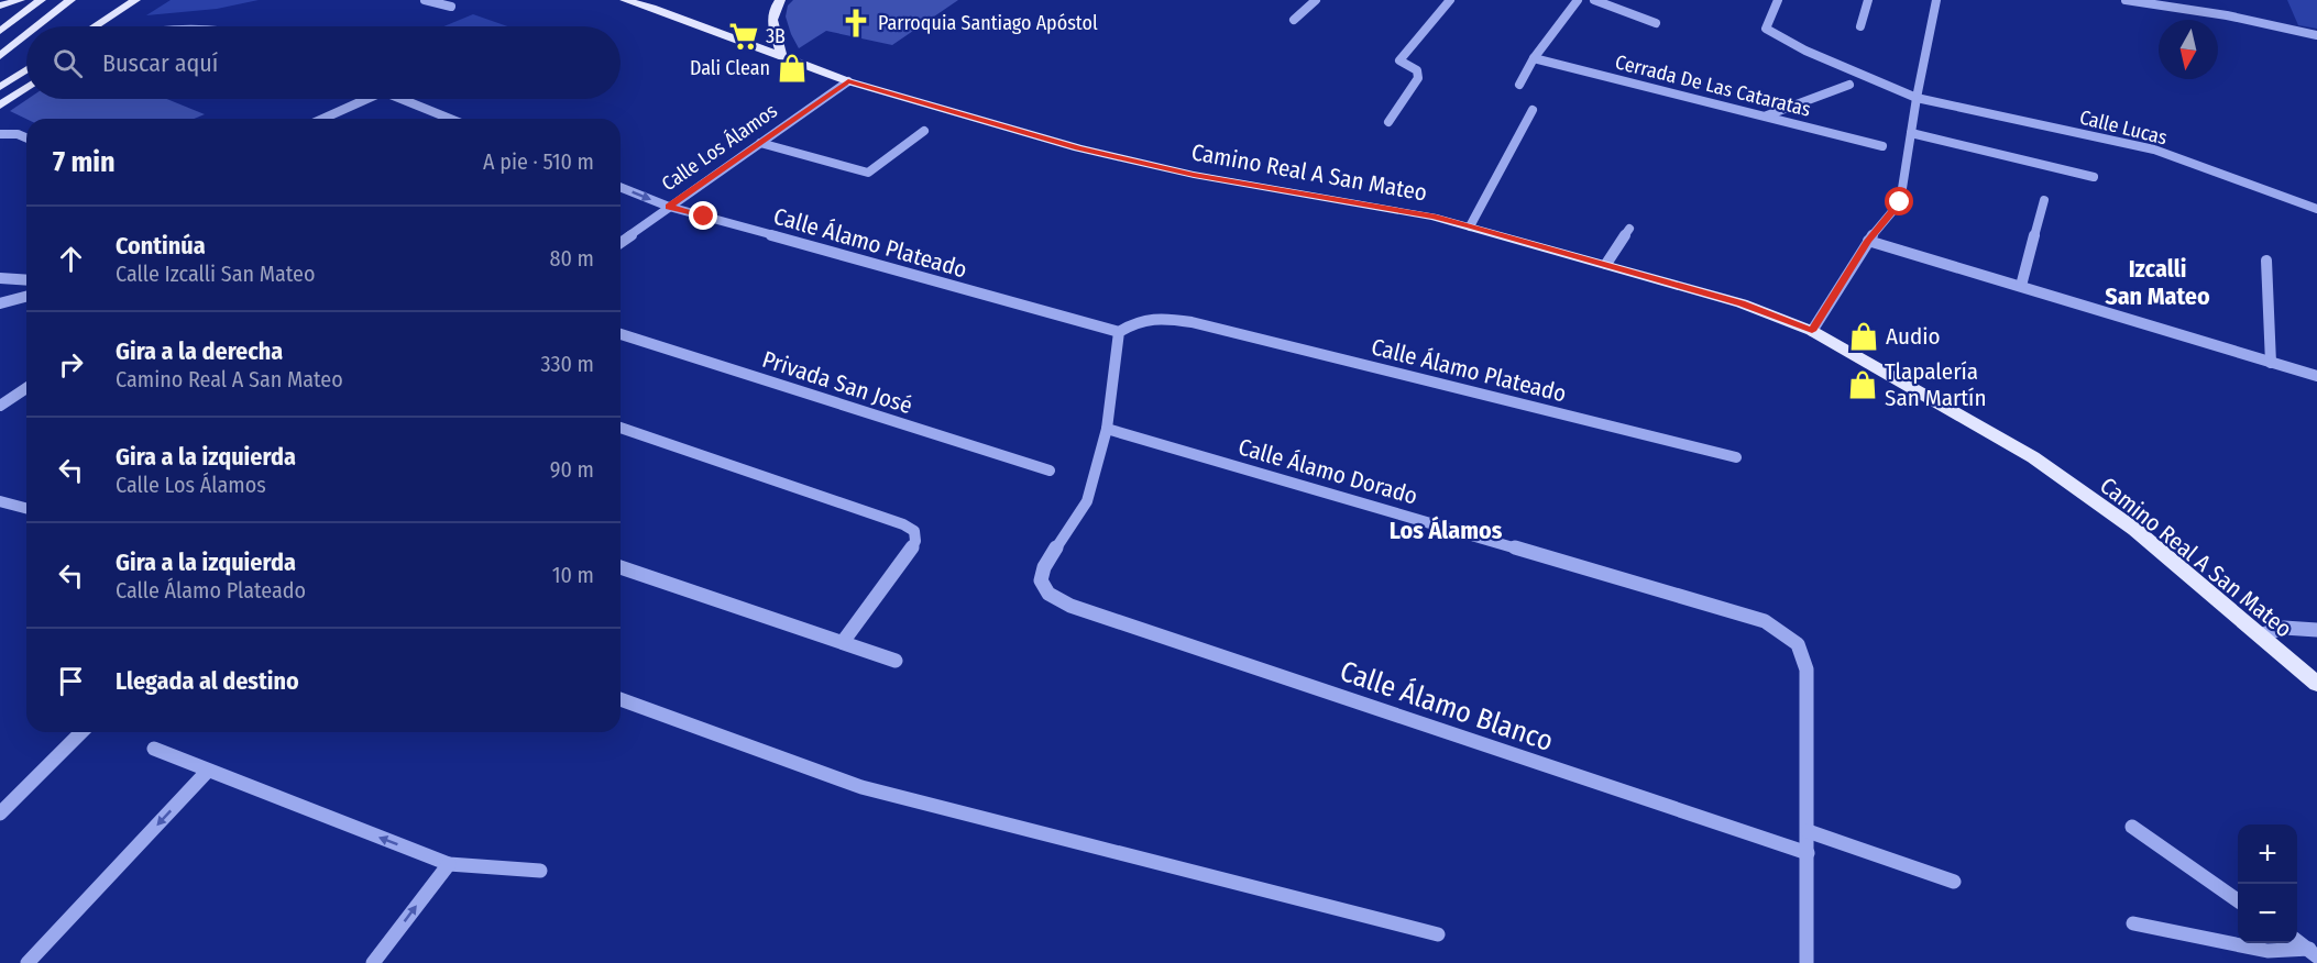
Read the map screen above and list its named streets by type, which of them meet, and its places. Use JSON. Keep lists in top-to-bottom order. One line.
{"streets":{"main road":["Camino Real A San Mateo"],"street":["Cerrada De Las Cataratas","Calle Lucas","Calle Los Álamos","Calle Álamo Plateado","Privada San José","Calle Álamo Dorado","Calle Álamo Blanco"]},"crossings":[["Calle Los Álamos","Camino Real A San Mateo"],["Calle Los Álamos","Calle Álamo Plateado"],["Calle Álamo Dorado","Calle Álamo Blanco"]],"districts":["Izcalli San Mateo","Los Álamos"],"places":{"church":["Parroquia Santiago Apóstol"],"supermarket":["3B"],"shop":["Dali Clean","Audio","Tlapalería San Martín"]},"north":"bottom","page":{"search":"Buscar aquí","heading":["7 min","A pie · 510 m"],"list":[["Continúa","Calle Izcalli San Mateo","80 m"],["Gira a la derecha","Camino Real A San Mateo","330 m"],["Gira a la izquierda","Calle Los Álamos","90 m"],["Gira a la izquierda","Calle Álamo Plateado","10 m"],"Llegada al destino"],"map_buttons":["+","−"]}}
